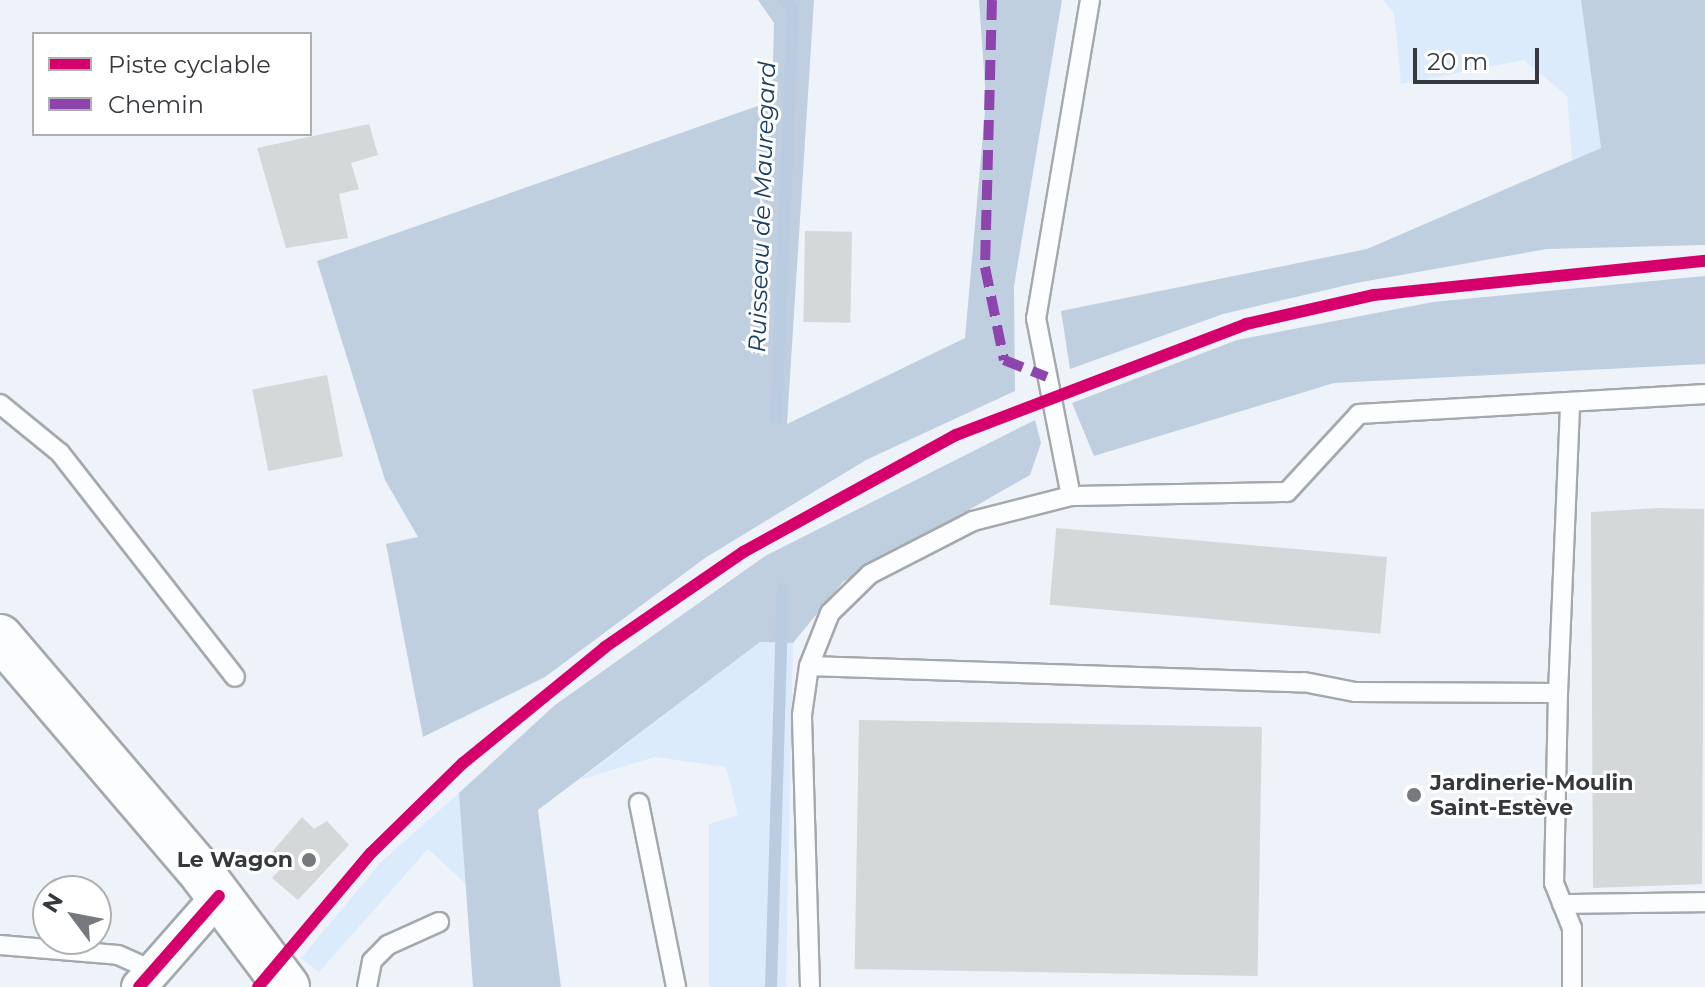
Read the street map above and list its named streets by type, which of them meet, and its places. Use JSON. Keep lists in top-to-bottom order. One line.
{"water":["Ruisseau de Mauregard"],"places":["Jardinerie-Moulin Saint-Estève","Le Wagon"],"legend":["Piste cyclable","Chemin"],"scale_bar":"20 m","north":"top left"}
